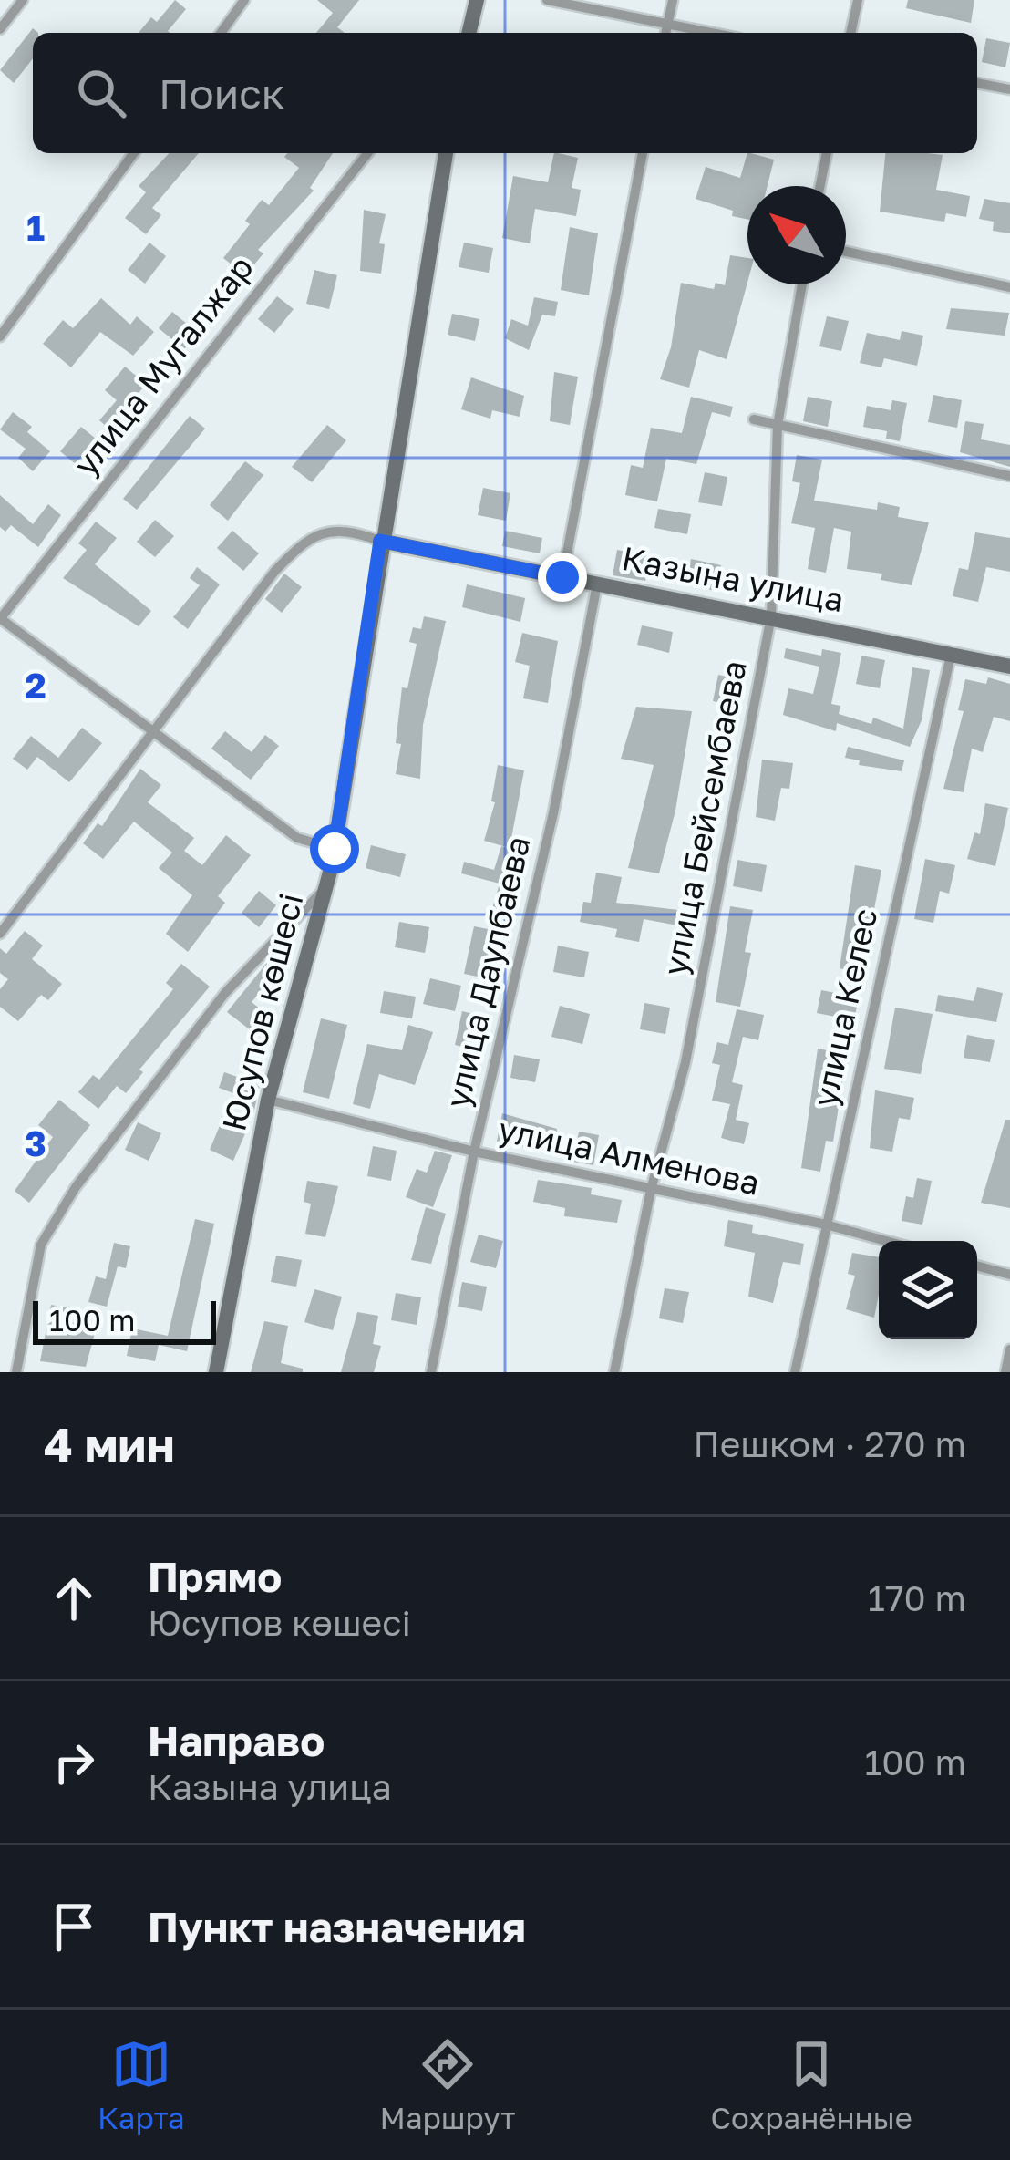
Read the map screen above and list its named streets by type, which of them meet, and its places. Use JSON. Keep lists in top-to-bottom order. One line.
{"streets":{"street":["улица Мугалжар","Казына улица","улица Бейсембаева","улица Даулбаева","улица Келес","Юсупов көшесі","улица Алменова"]},"crossings":[["Казына улица","улица Бейсембаева"],["Казына улица","улица Даулбаева"],["Казына улица","улица Келес"],["Казына улица","Юсупов көшесі"],["улица Бейсембаева","улица Алменова"],["улица Даулбаева","улица Алменова"],["улица Келес","улица Алменова"],["Юсупов көшесі","улица Алменова"]],"scale_bar":"100 m","north":"top left","page":{"search":"Поиск","scale":"100 m","heading":["4 мин","Пешком · 270 m"],"list":[["Прямо","Юсупов көшесі","170 m"],["Направо","Казына улица","100 m"],"Пункт назначения"],"nav":["Карта","Маршрут","Сохранённые"]},"grid":{"rows":["1","2","3"]}}
